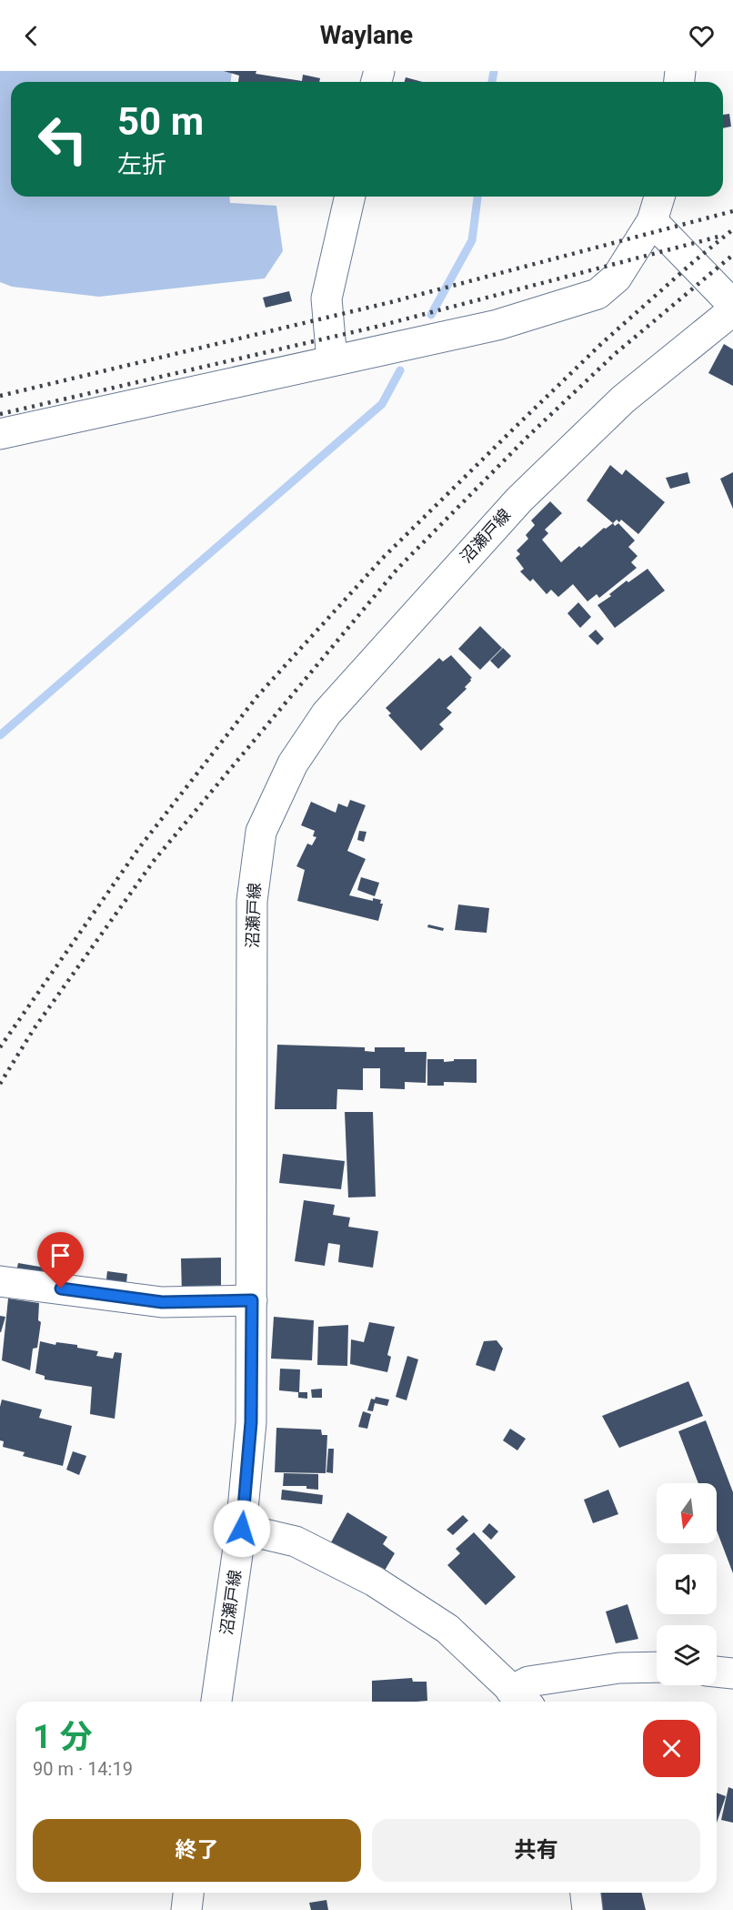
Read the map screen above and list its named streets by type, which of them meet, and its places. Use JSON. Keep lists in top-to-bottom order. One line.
{"streets":{"street":["沼瀬戸線"]},"north":"bottom","page":{"header":"Waylane","turn":["50 m","左折"],"heading":["1 分","90 m · 14:19"],"buttons":["終了","共有"]}}
